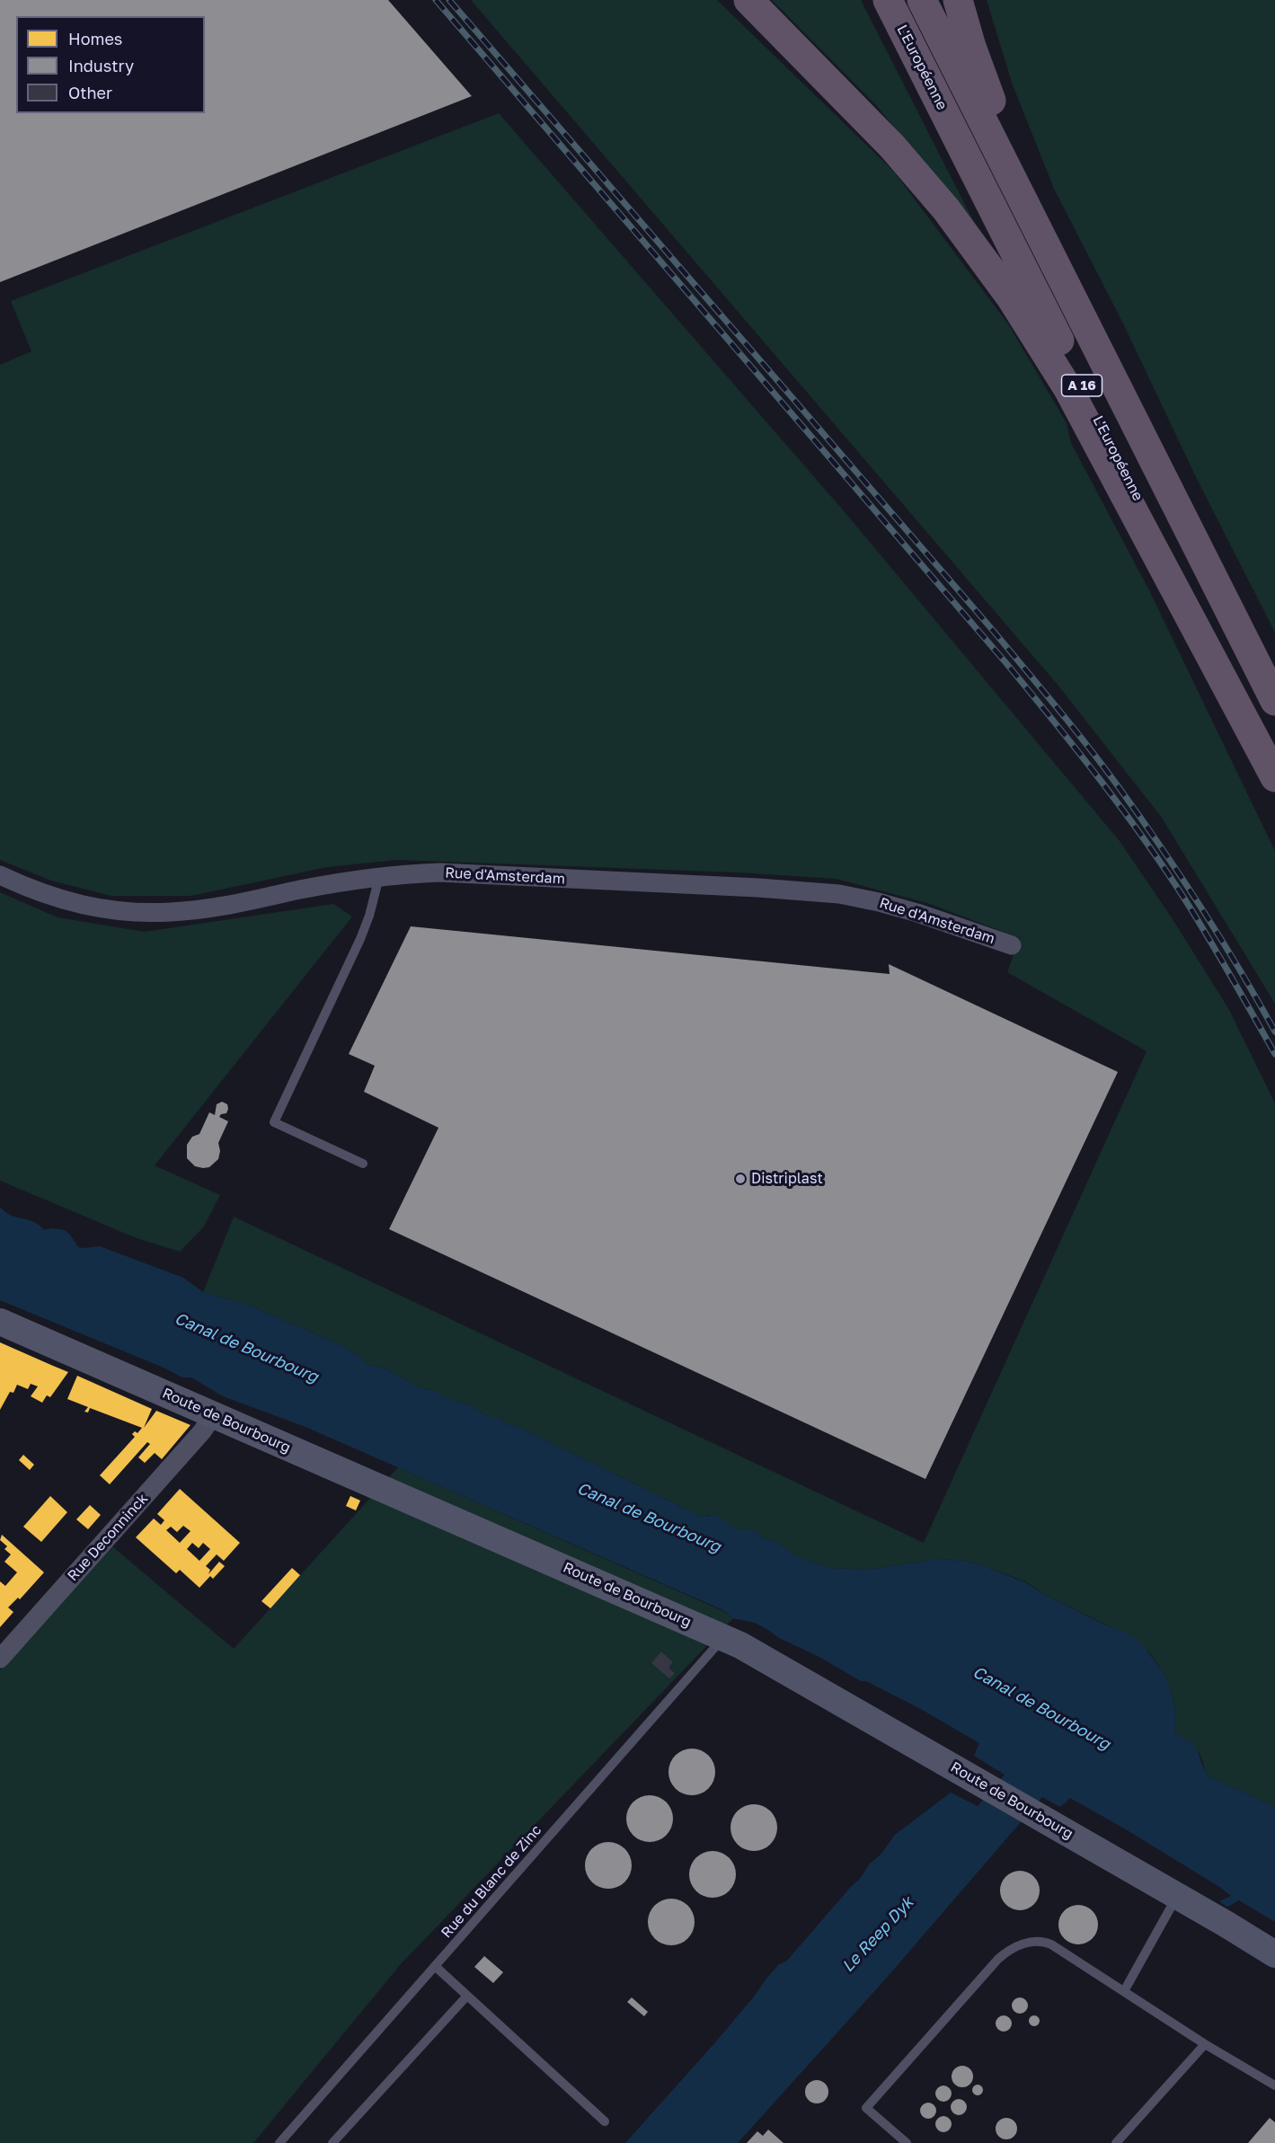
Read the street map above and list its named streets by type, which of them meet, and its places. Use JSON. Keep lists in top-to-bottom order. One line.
{"streets":{"highway":["L'Européenne","A 16"],"main road":["Route de Bourbourg"],"street":["Rue d'Amsterdam","Rue Deconninck"],"lane":["Rue du Blanc de Zinc"]},"crossings":[["Route de Bourbourg","Rue Deconninck"],["Route de Bourbourg","Rue du Blanc de Zinc"]],"water":["Canal de Bourbourg","Le Reep Dyk"],"places":["Distriplast"],"legend":["Homes","Industry","Other"]}
